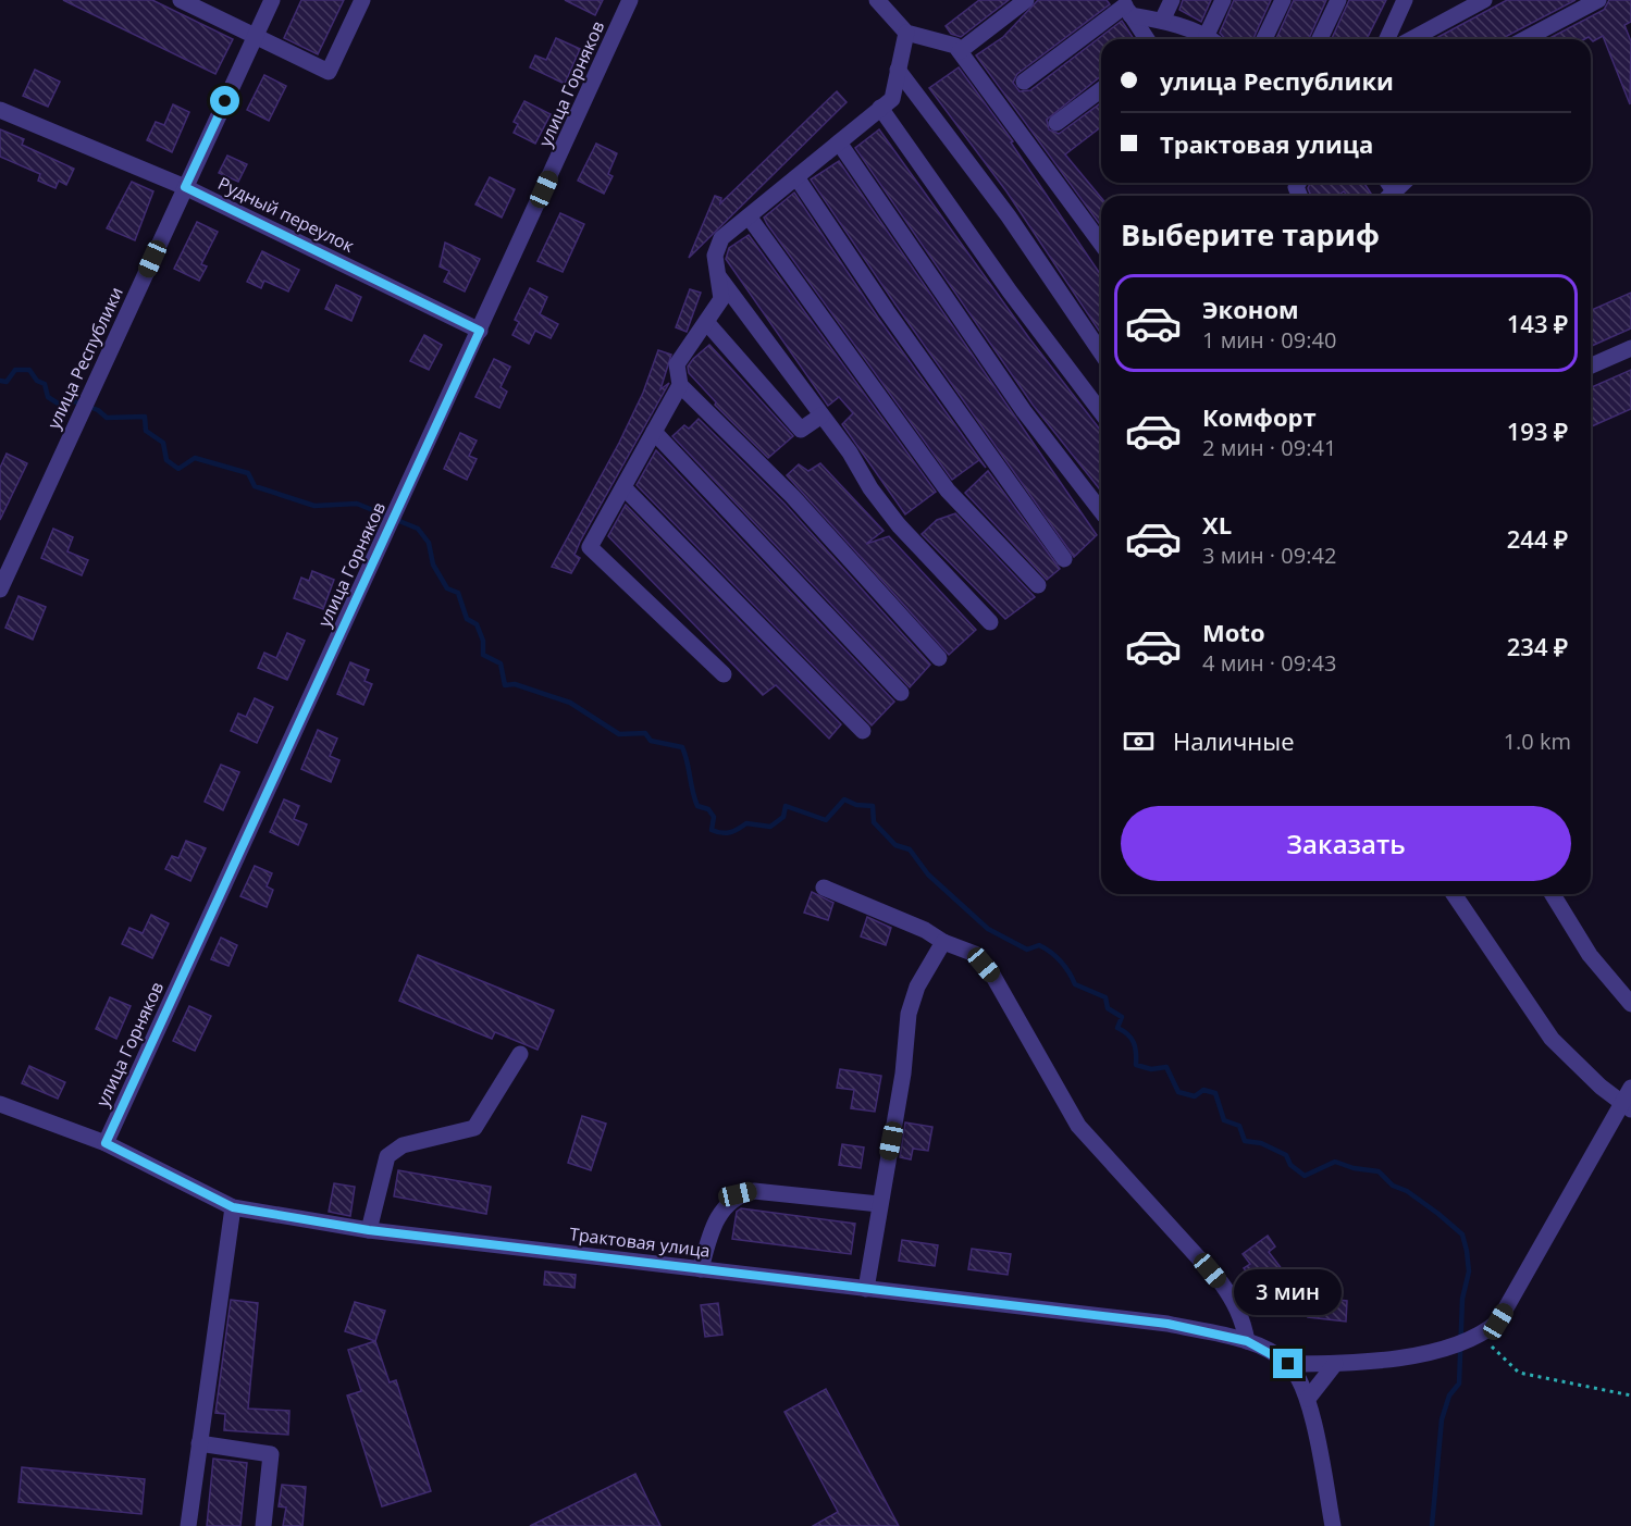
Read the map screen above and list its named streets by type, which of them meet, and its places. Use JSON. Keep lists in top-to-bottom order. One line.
{"streets":{"street":["улица Горняков","Рудный переулок","улица Республики","Трактовая улица"]},"crossings":[["улица Горняков","Рудный переулок"],["улица Горняков","Трактовая улица"],["Рудный переулок","улица Республики"]],"page":{"banner":["улица Республики","Трактовая улица"],"heading":"Выберите тариф","list":[{"name":"Эконом","note":"1 мин · 09:40","value":"143 ₽"},{"name":"Комфорт","note":"2 мин · 09:41","value":"193 ₽"},{"name":"XL","note":"3 мин · 09:42","value":"244 ₽"},{"name":"Moto","note":"4 мин · 09:43","value":"234 ₽"}],"pay":["Наличные","1.0 km"],"buttons":"Заказать","bubble":"3 мин"}}
